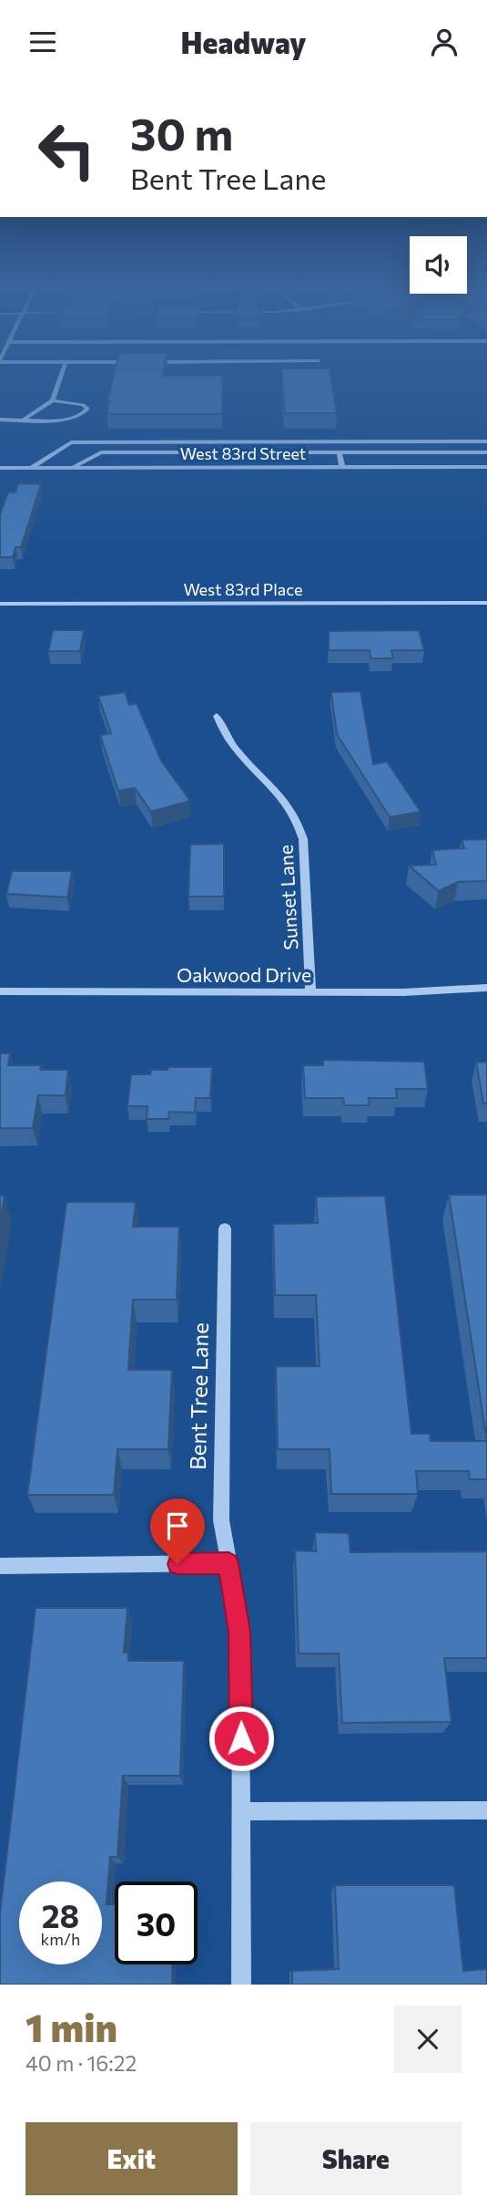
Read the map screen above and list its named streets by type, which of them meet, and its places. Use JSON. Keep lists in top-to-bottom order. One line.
{"streets":{"street":["West 83rd Street","West 83rd Place","Sunset Lane","Oakwood Drive","Bent Tree Lane"]},"crossings":[["Sunset Lane","Oakwood Drive"]],"page":{"header":"Headway","turn":["30 m","Bent Tree Lane"],"speed":"28 km/h","limit":"30","heading":["1 min","40 m · 16:22"],"buttons":["Exit","Share"]}}
